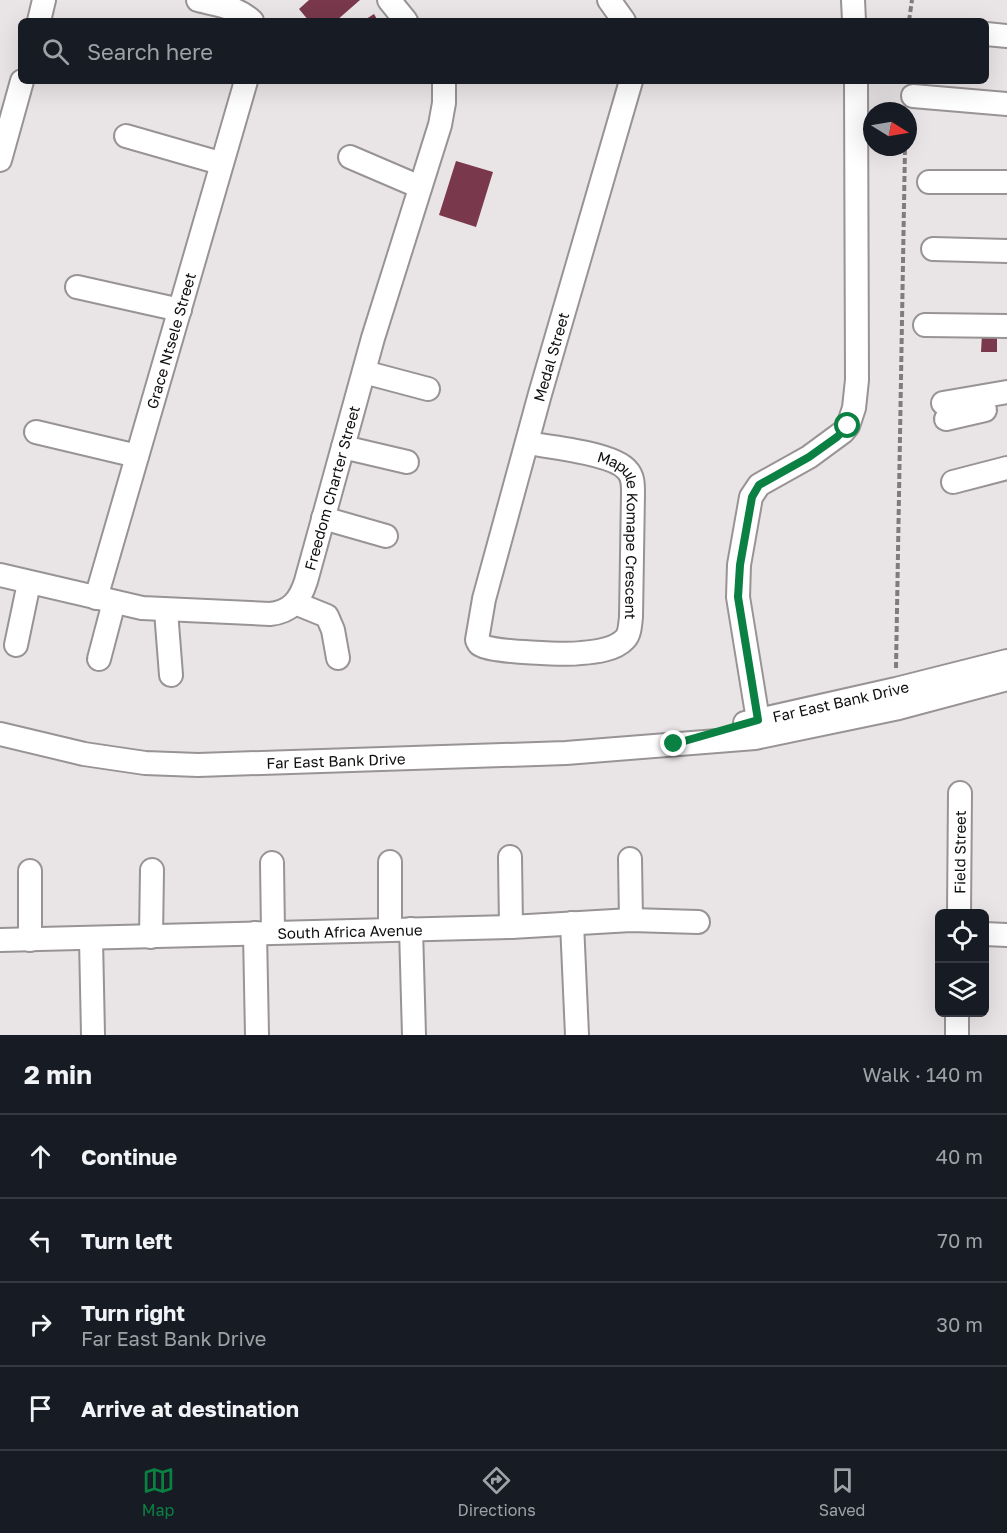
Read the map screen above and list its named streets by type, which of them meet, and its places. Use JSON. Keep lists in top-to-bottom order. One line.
{"streets":{"street":["Grace Ntsele Street","Medal Street","Freedom Charter Street","Mapule Komape Crescent","Far East Bank Drive","Field Street","South Africa Avenue"]},"crossings":[["Medal Street","Mapule Komape Crescent"]],"north":"right","page":{"search":"Search here","heading":["2 min","Walk · 140 m"],"list":[["Continue","40 m"],["Turn left","70 m"],["Turn right","Far East Bank Drive","30 m"],"Arrive at destination"],"nav":["Map","Directions","Saved"]}}
